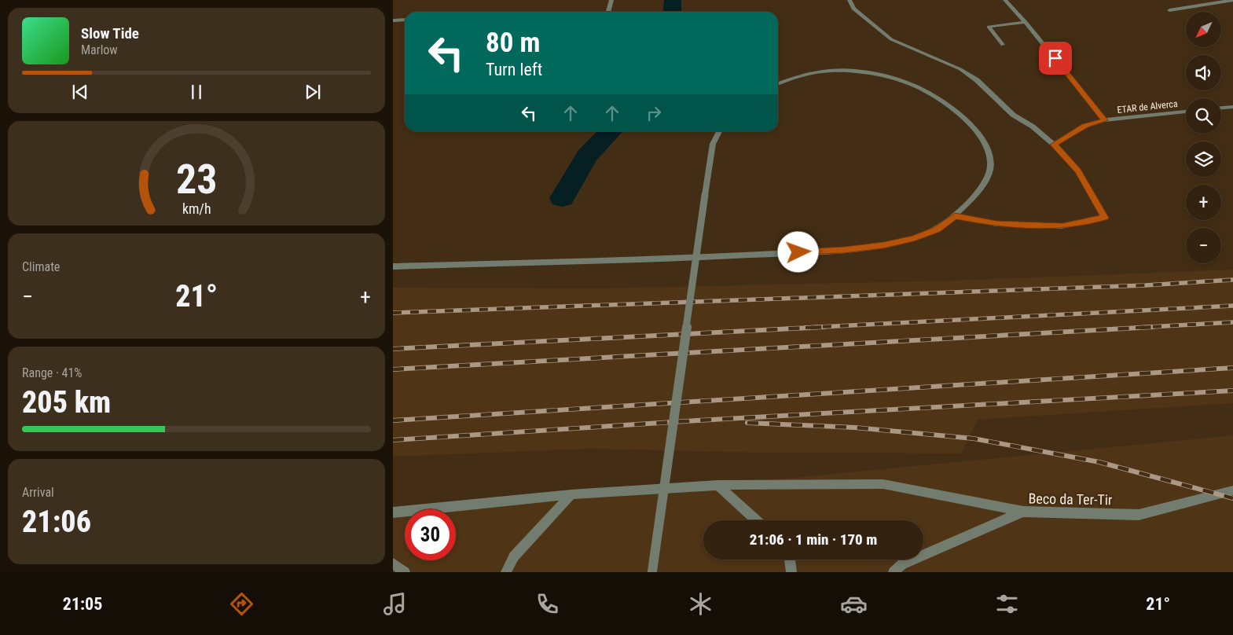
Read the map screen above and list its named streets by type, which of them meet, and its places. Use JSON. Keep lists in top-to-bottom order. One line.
{"streets":{"street":["ETAR de Alverca","Beco da Ter-Tir"]},"north":"bottom left","page":{"map_buttons":["+","−"],"turn":["80 m","Turn left"],"song":["Slow Tide","Marlow"],"tile":["Climate",["Range · 41%","205 km"],["Arrival","21:06"]],"heat":["−","21°","+"],"limit":"30","trip":"21:06 · 1 min · 170 m","tabs":["21:05","21°"],"gauge":["23","km/h"]}}
